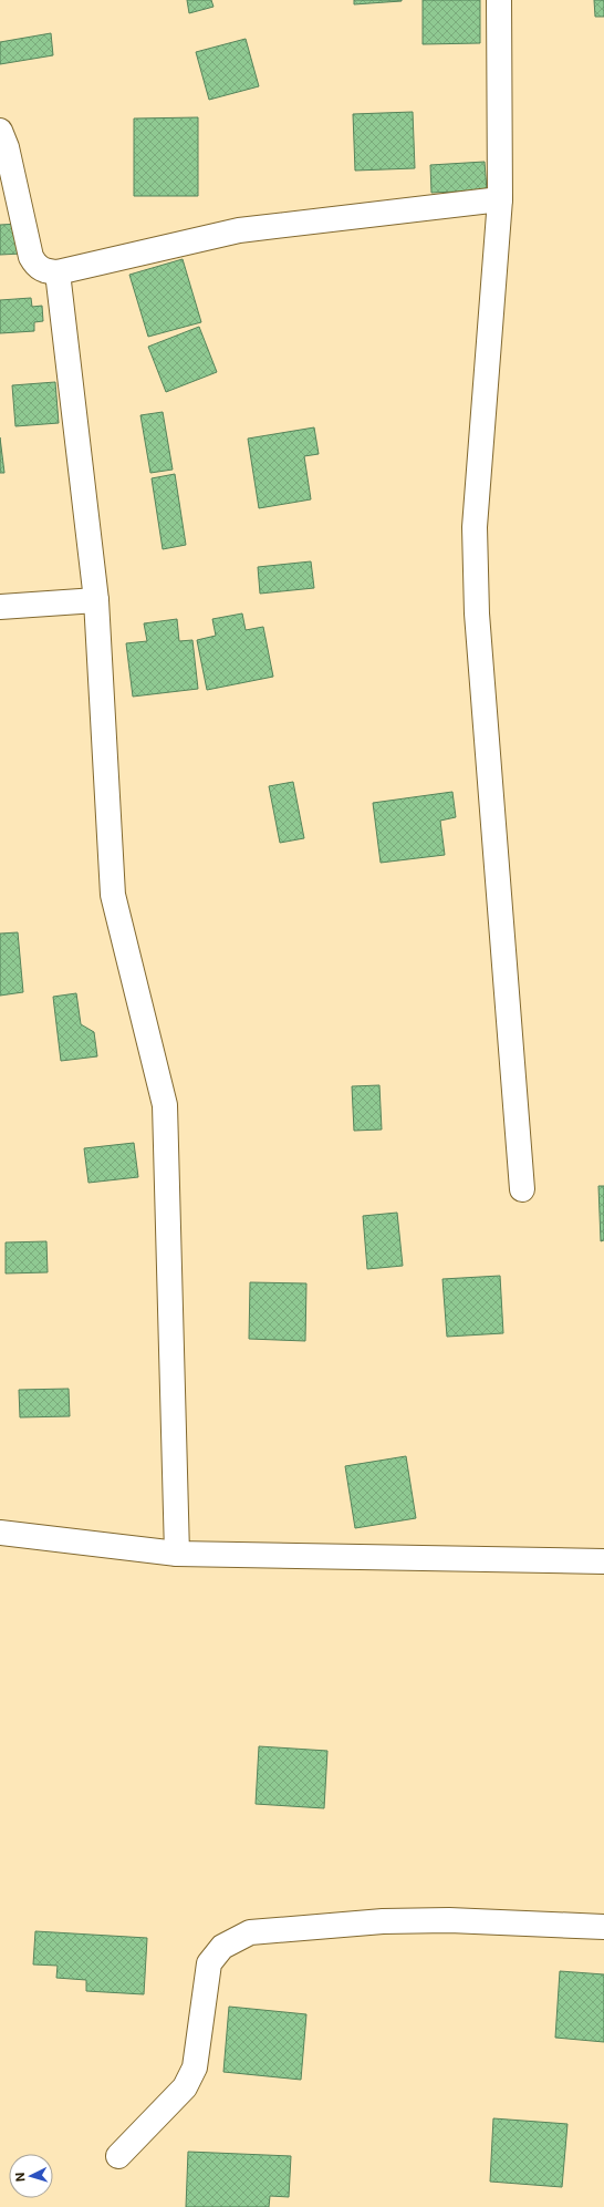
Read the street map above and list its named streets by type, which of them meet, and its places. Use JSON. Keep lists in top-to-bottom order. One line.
{"north":"left"}
